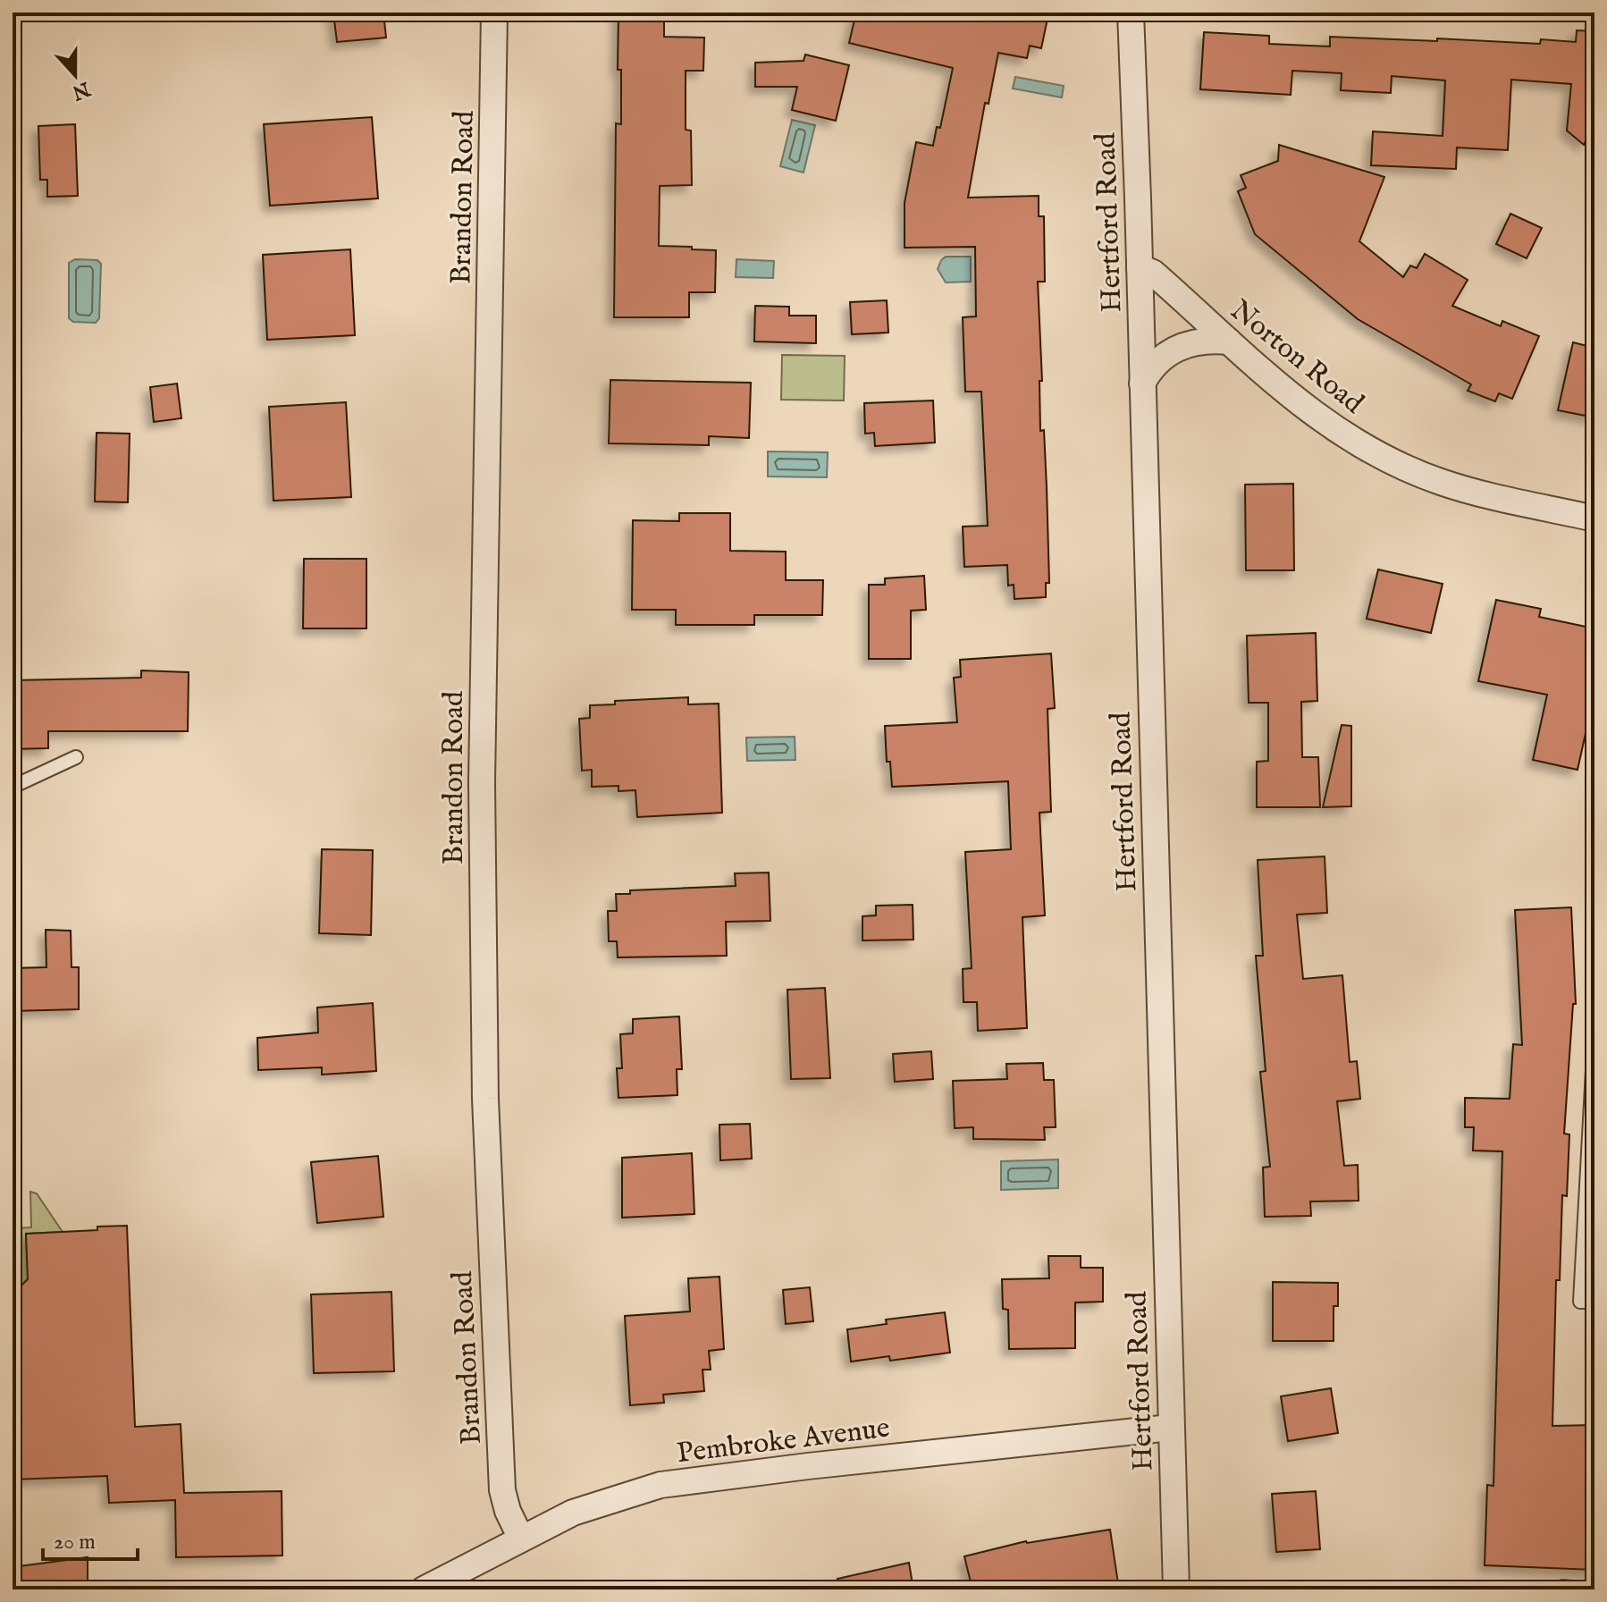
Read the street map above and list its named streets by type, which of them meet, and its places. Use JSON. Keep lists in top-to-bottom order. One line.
{"streets":{"street":["Brandon Road","Hertford Road","Norton Road","Pembroke Avenue"]},"crossings":[["Brandon Road","Pembroke Avenue"],["Hertford Road","Norton Road"],["Hertford Road","Pembroke Avenue"]],"scale_bar":"20 m","north":"bottom"}
